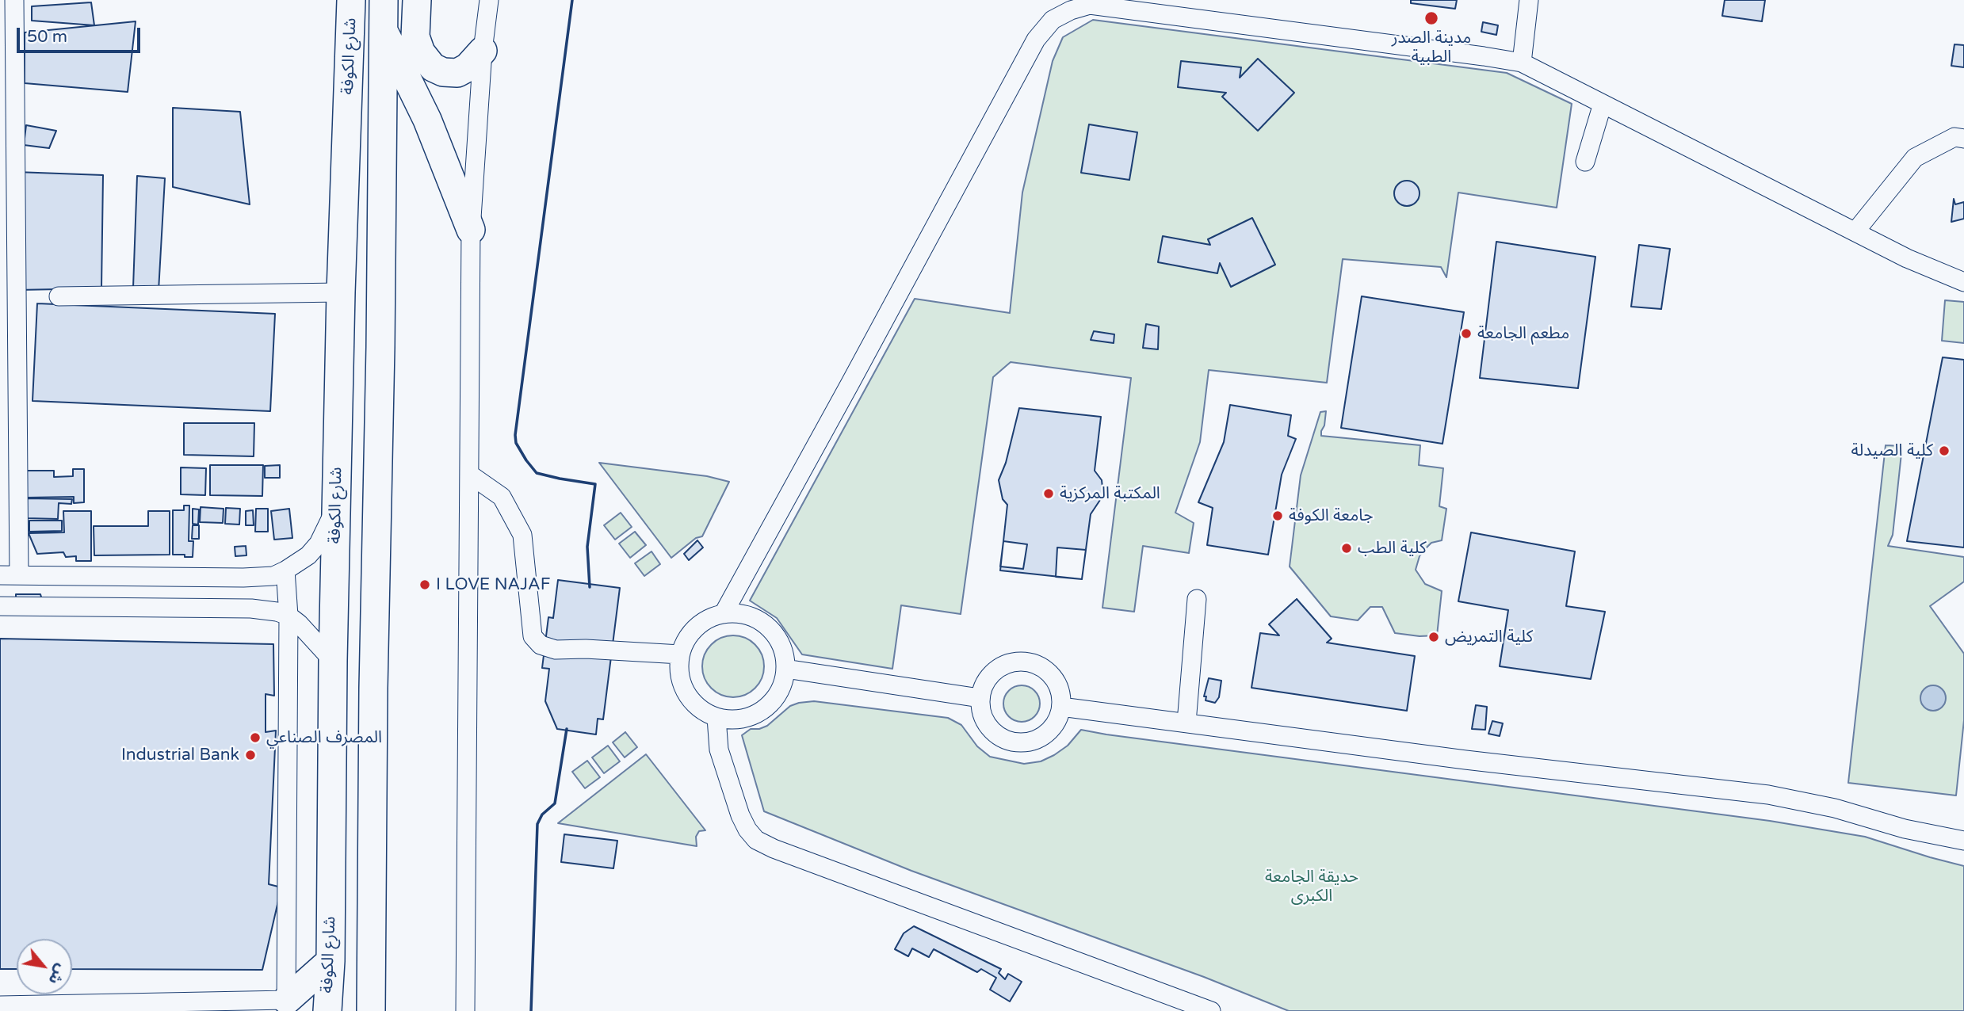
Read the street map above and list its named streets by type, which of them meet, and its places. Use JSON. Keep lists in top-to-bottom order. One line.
{"streets":{"highway":["شارع الكوفة"]},"parks":["حديقة الجامعة الكبرى"],"places":["مدينة الصدر الطبية","مطعم الجامعة","كلية الصيدلة","المكتبة المركزية","جامعة الكوفة","كلية الطب","I LOVE NAJAF","كلية التمريض","المصرف الصناعي","Industrial Bank"],"scale_bar":"50 m","north":"bottom right"}
